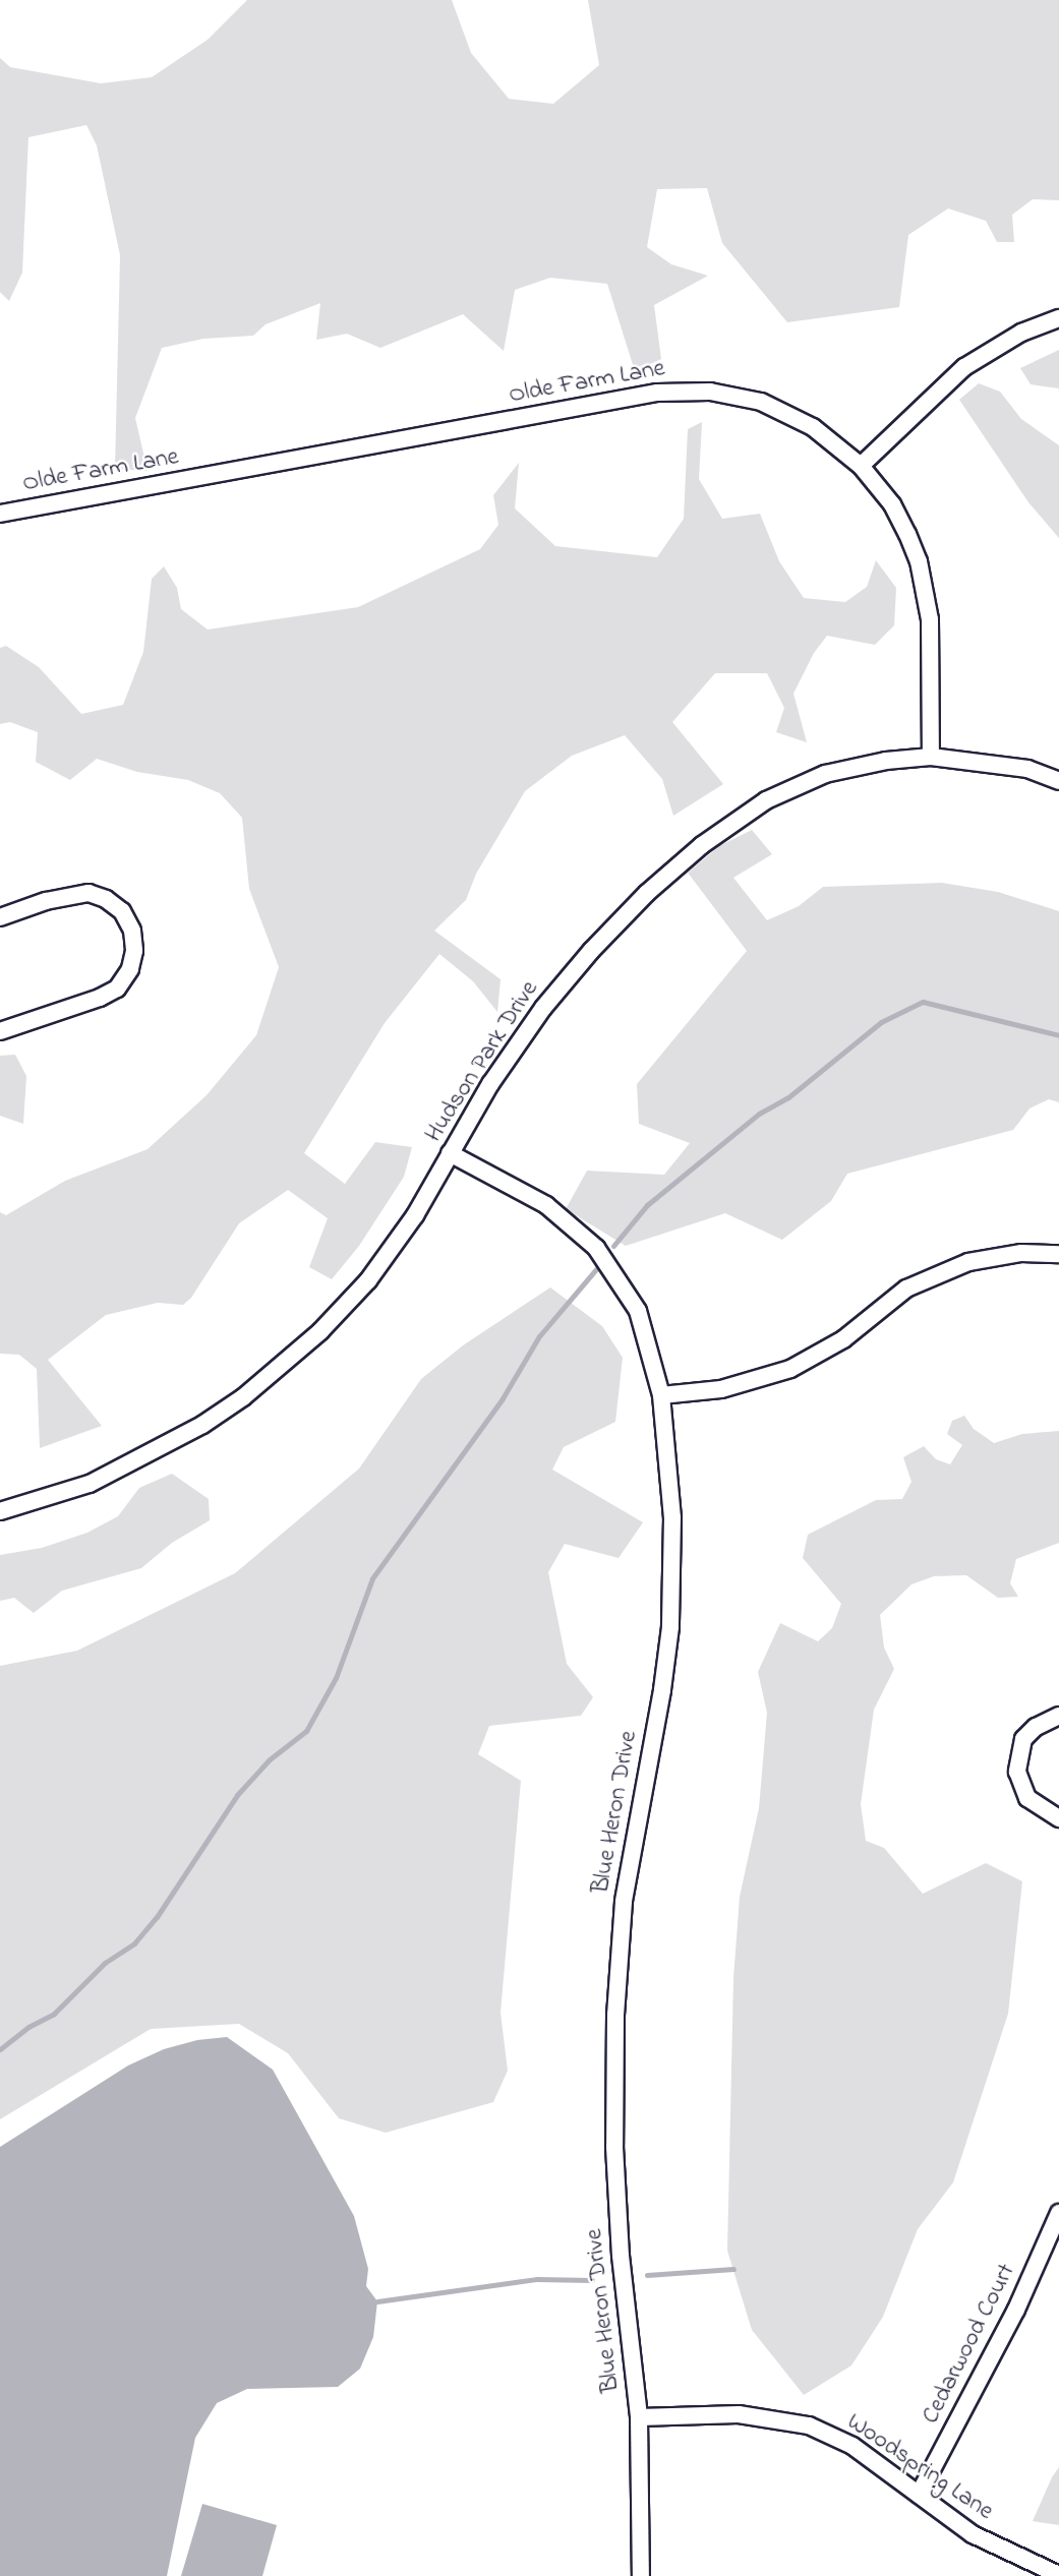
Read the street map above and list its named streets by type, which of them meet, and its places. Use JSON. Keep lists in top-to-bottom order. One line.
{"streets":{"street":["Olde Farm Lane","Hudson Park Drive","Blue Heron Drive","Cedarwood Court","Woodspring Lane"]},"crossings":[["Olde Farm Lane","Hudson Park Drive"],["Hudson Park Drive","Blue Heron Drive"],["Blue Heron Drive","Woodspring Lane"],["Cedarwood Court","Woodspring Lane"]]}
